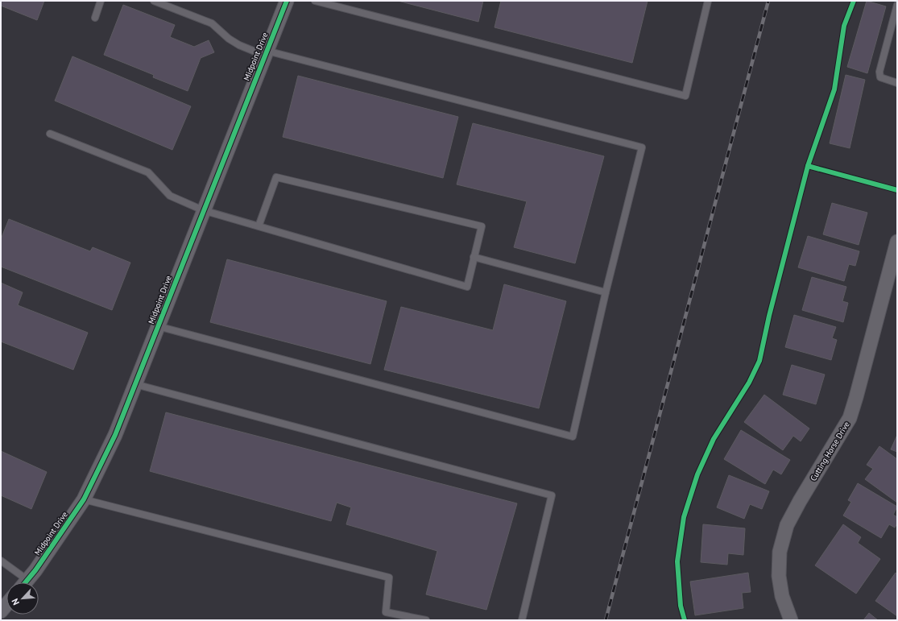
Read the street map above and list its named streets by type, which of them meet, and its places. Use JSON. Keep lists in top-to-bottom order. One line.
{"streets":{"street":["Midpoint Drive","Cutting Horse Drive"]},"north":"bottom left"}
